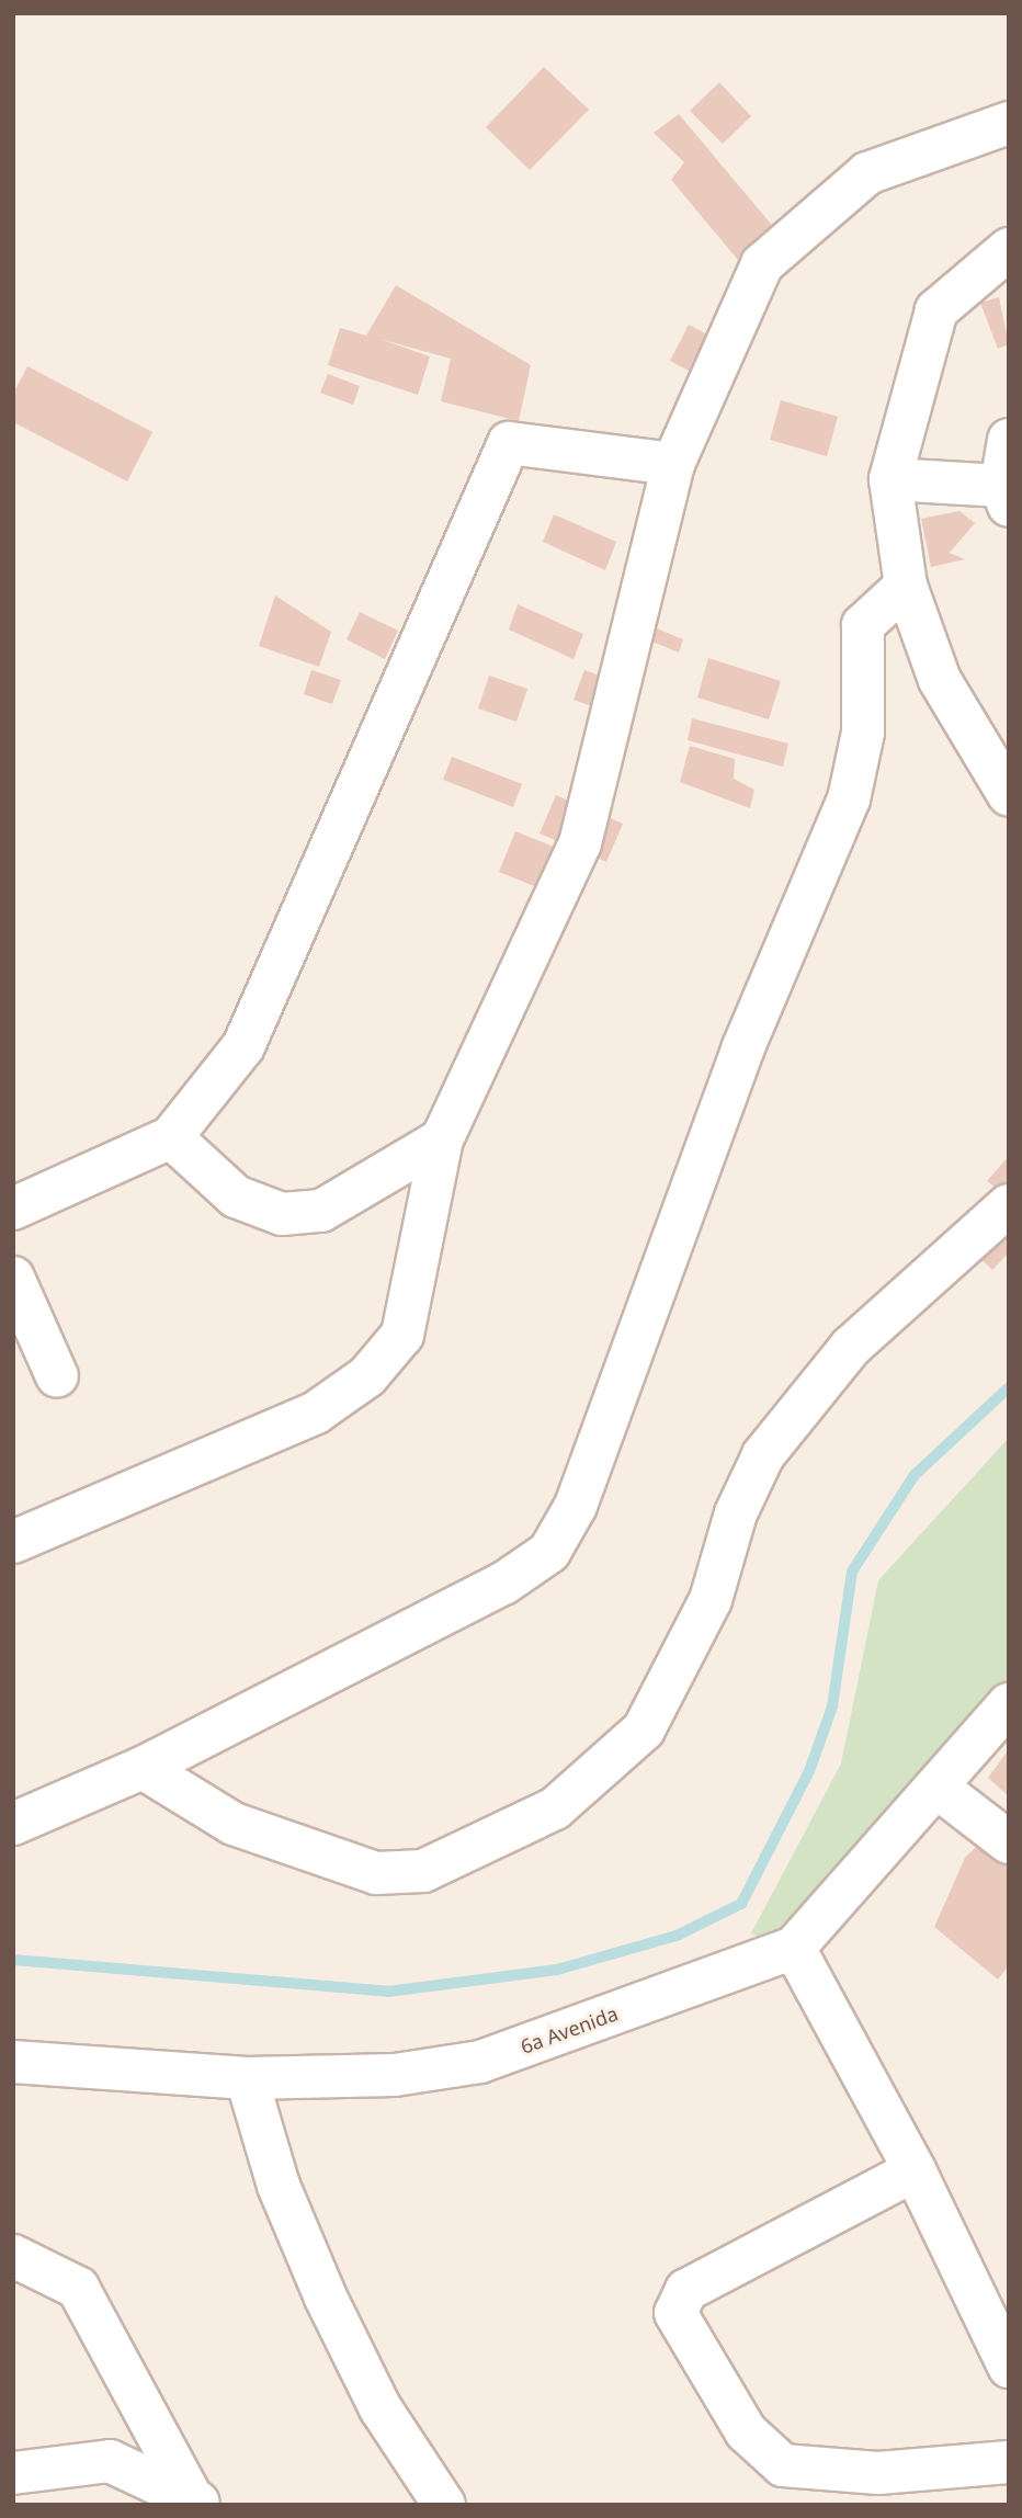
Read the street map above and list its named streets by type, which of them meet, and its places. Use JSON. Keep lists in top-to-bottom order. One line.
{"streets":{"street":["6a Avenida"]}}
